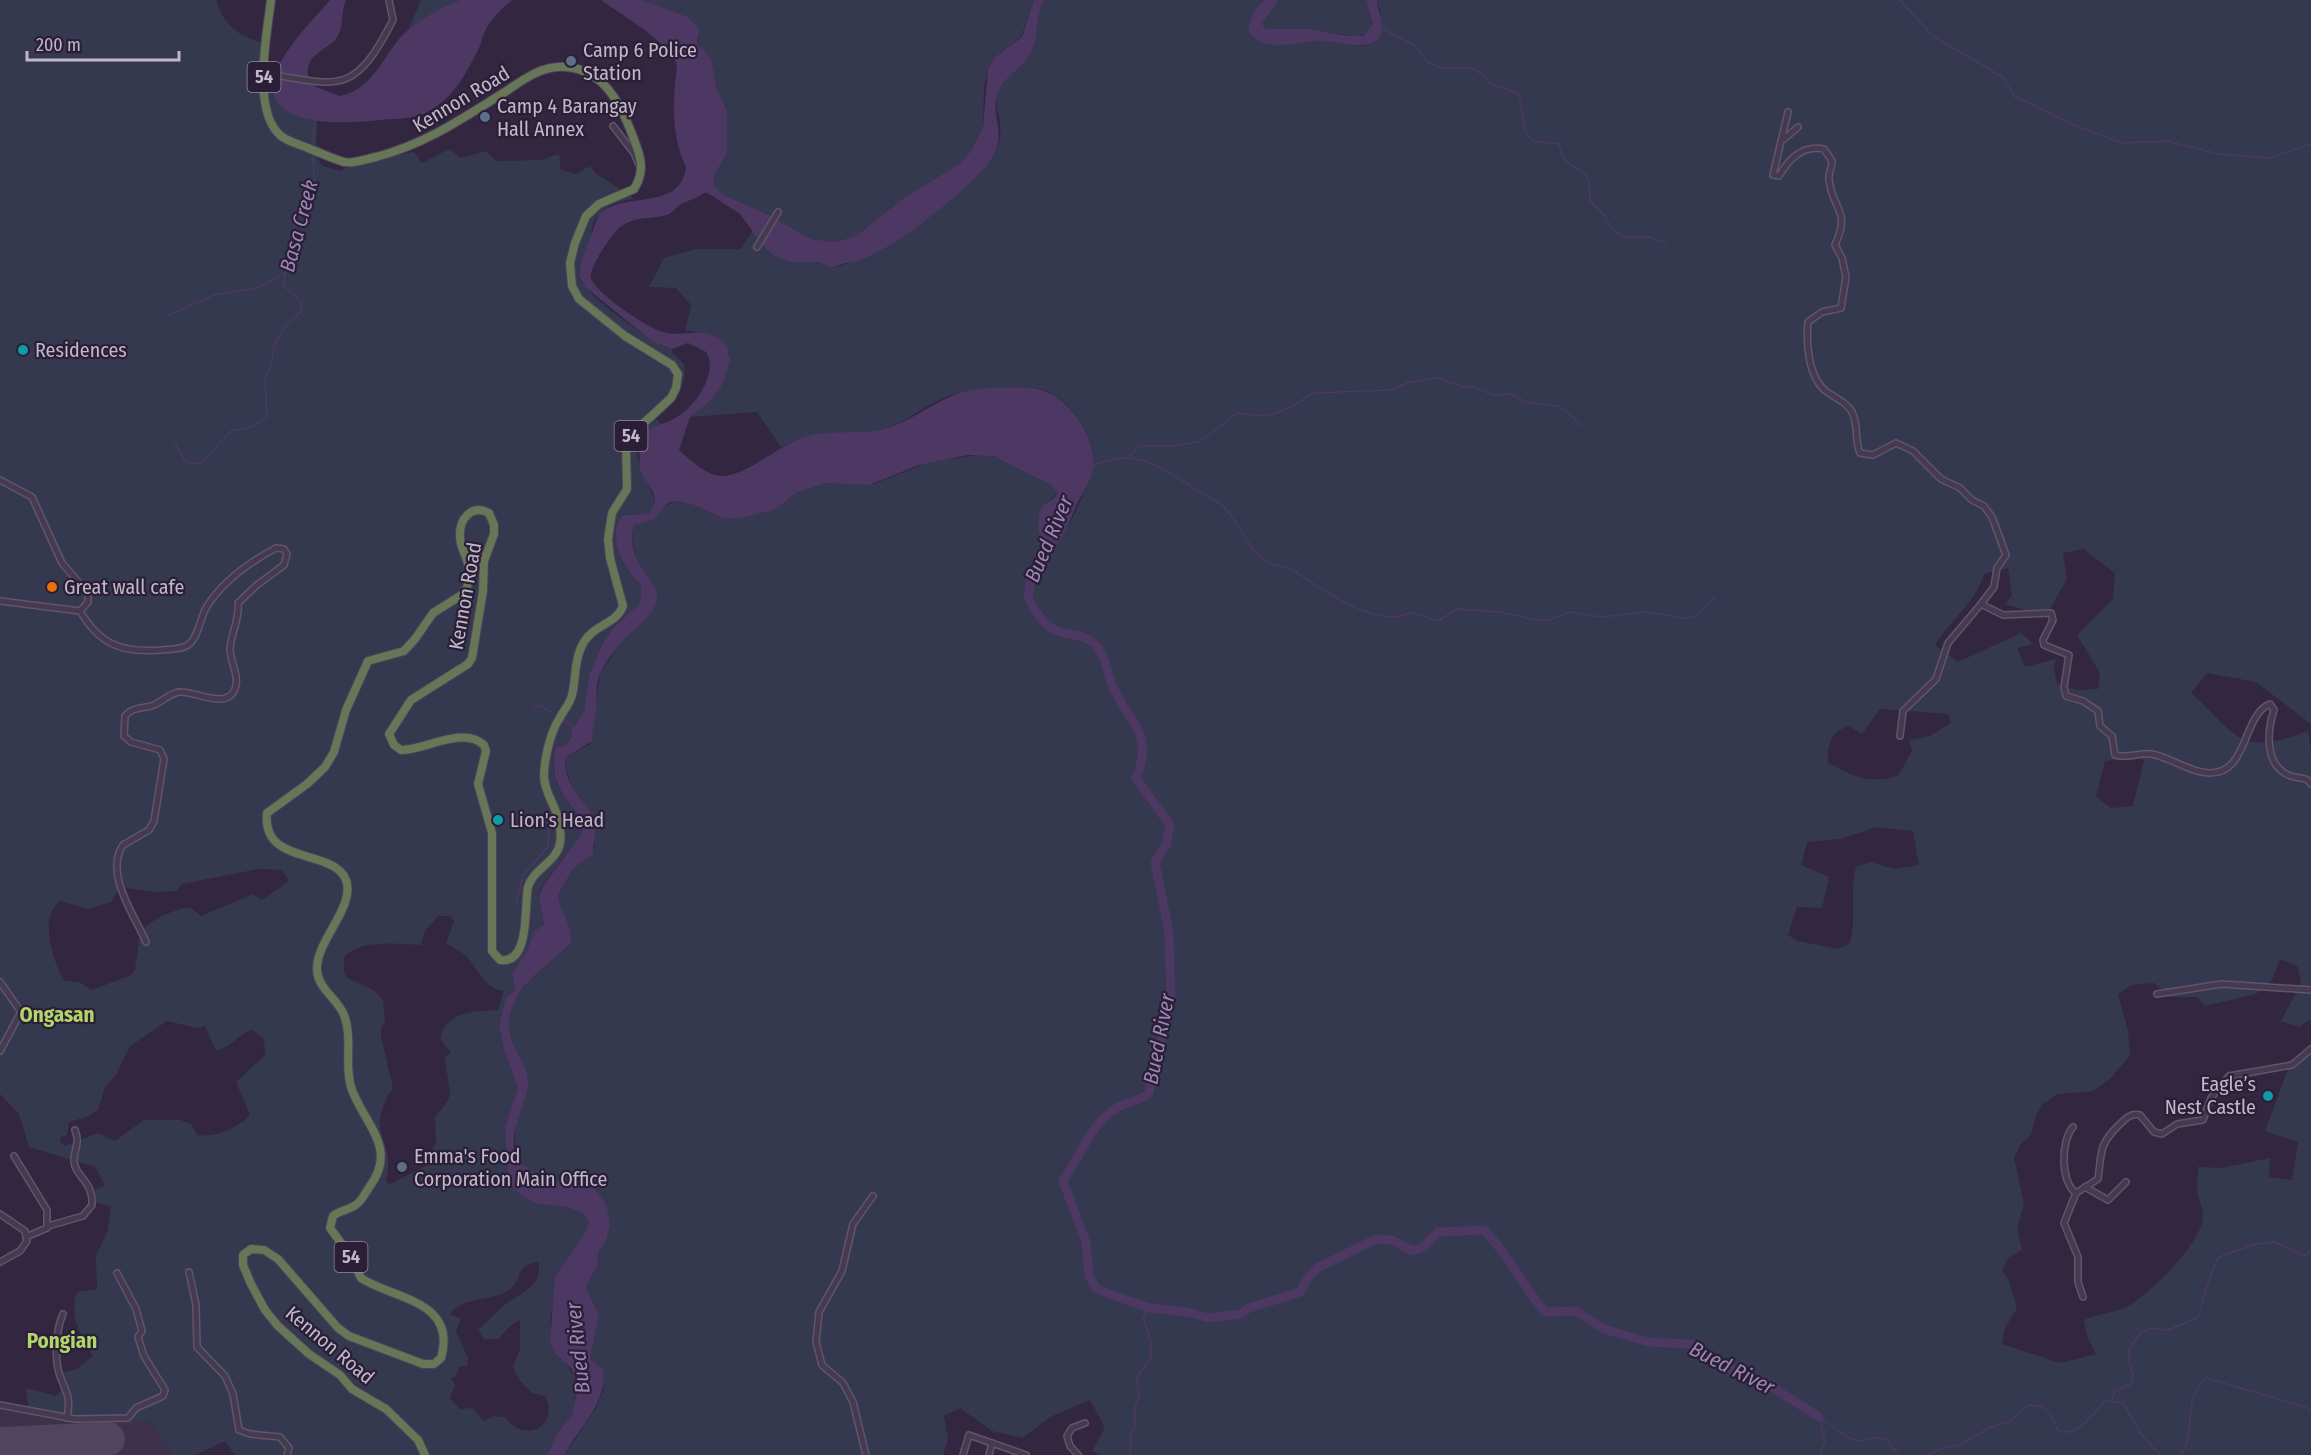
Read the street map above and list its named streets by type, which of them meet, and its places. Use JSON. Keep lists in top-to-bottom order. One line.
{"streets":{"highway":["54","Kennon Road"]},"districts":["Ongasan","Pongian"],"water":["Basa Creek","Bued River"],"places":["Camp 6 Police Station","Camp 4 Barangay Hall Annex","Residences","Great wall cafe","Lion's Head","Eagle’s Nest Castle","Emma's Food Corporation Main Office"],"scale_bar":"200 m"}
